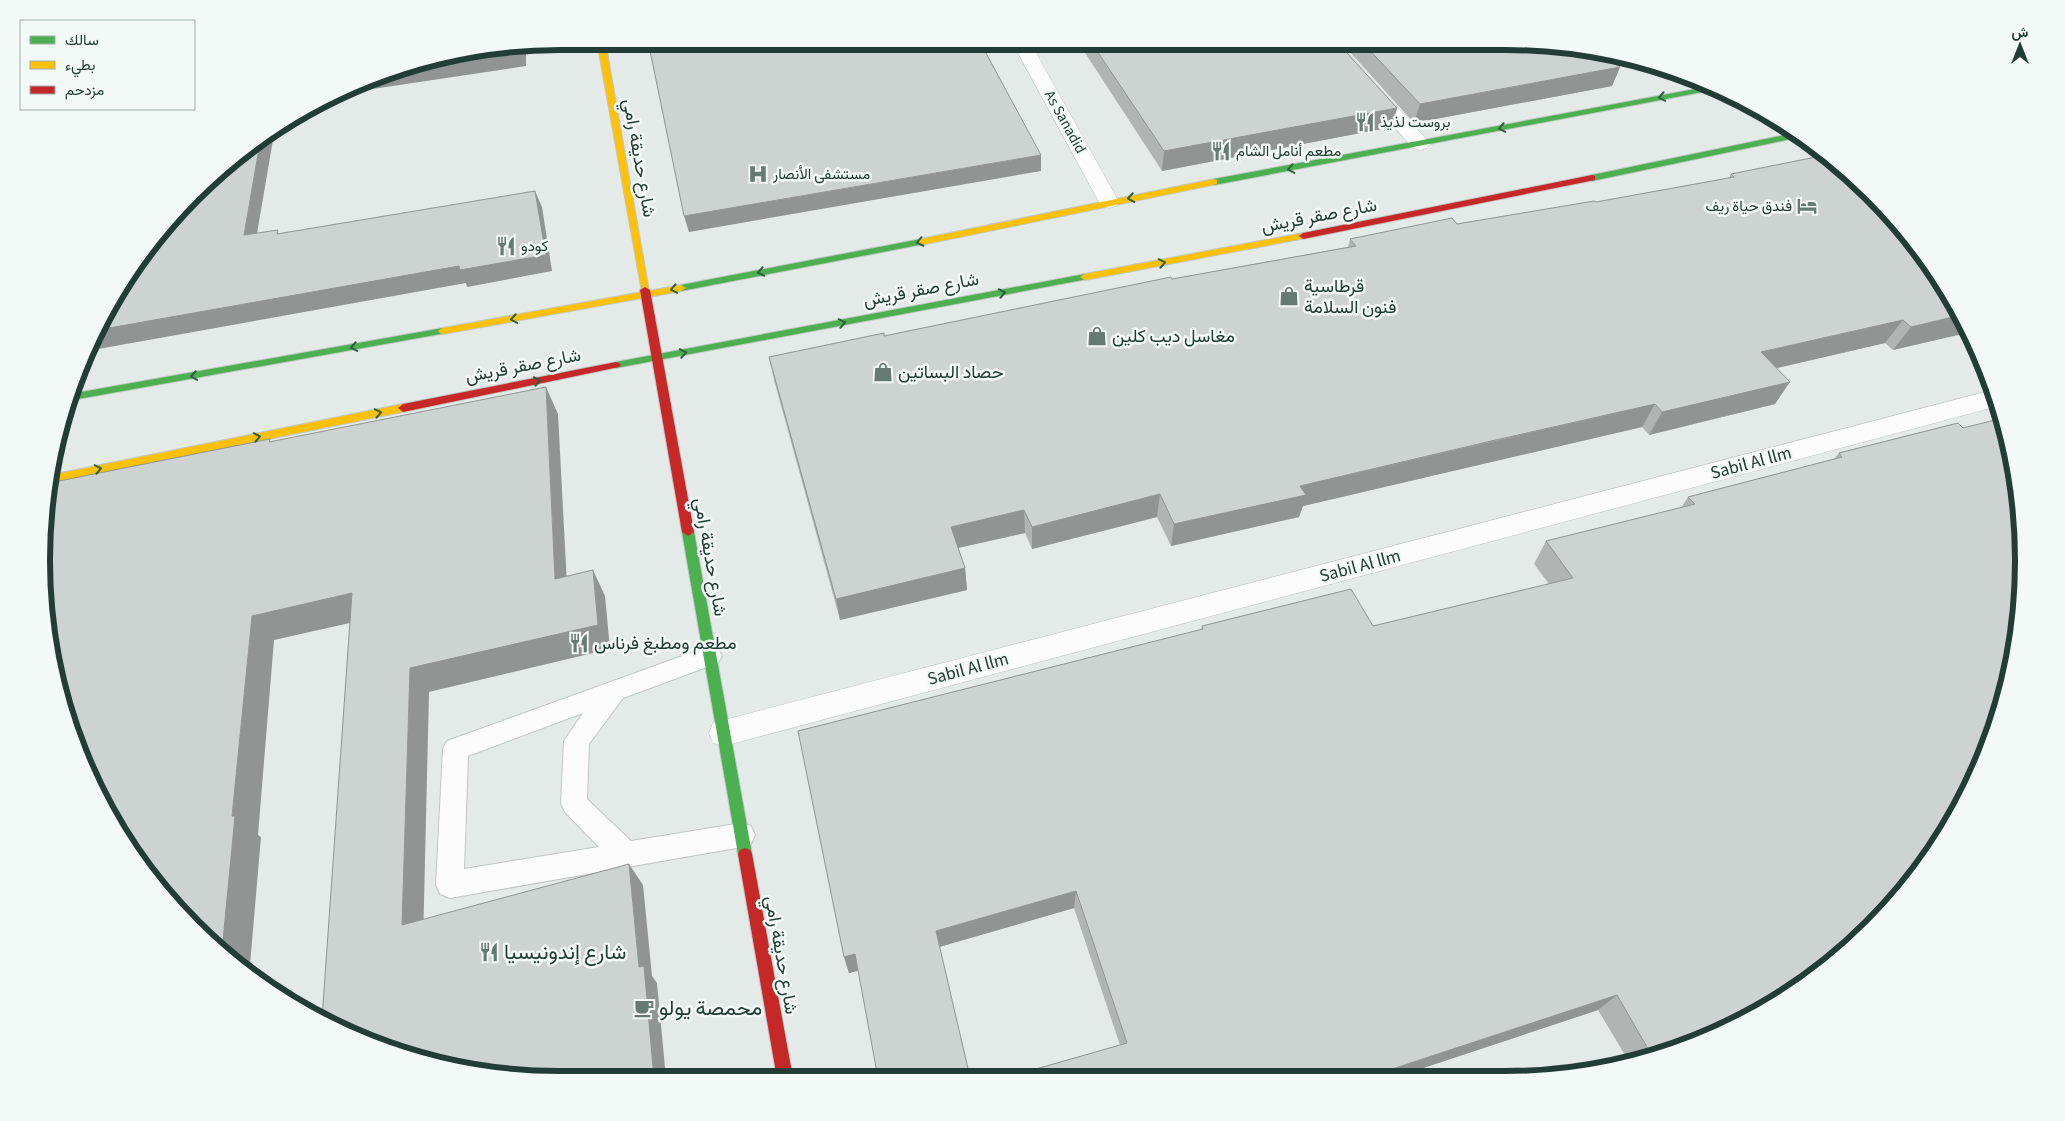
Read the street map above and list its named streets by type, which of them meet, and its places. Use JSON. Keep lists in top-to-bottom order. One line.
{"streets":{"street":["As Sanadid","شارع حديقة رامي","شارع صقر قريش","Sabil Al llm"]},"crossings":[["شارع حديقة رامي","شارع صقر قريش"],["شارع حديقة رامي","Sabil Al llm"]],"places":{"restaurant":["بروست لذيذ","مطعم أنامل الشام","كودو","مطعم ومطبغ فرناس","شارع إندونيسيا"],"hospital":["مستشفى الأنصار"],"hotel":["فندق حياة ريف"],"shop":["قرطاسية فنون السلامة","مغاسل ديب كلين","حصاد البساتين"],"cafe":["محمصة يولو"]},"legend":["سالك","بطيء","مزدحم"],"north":"top"}
